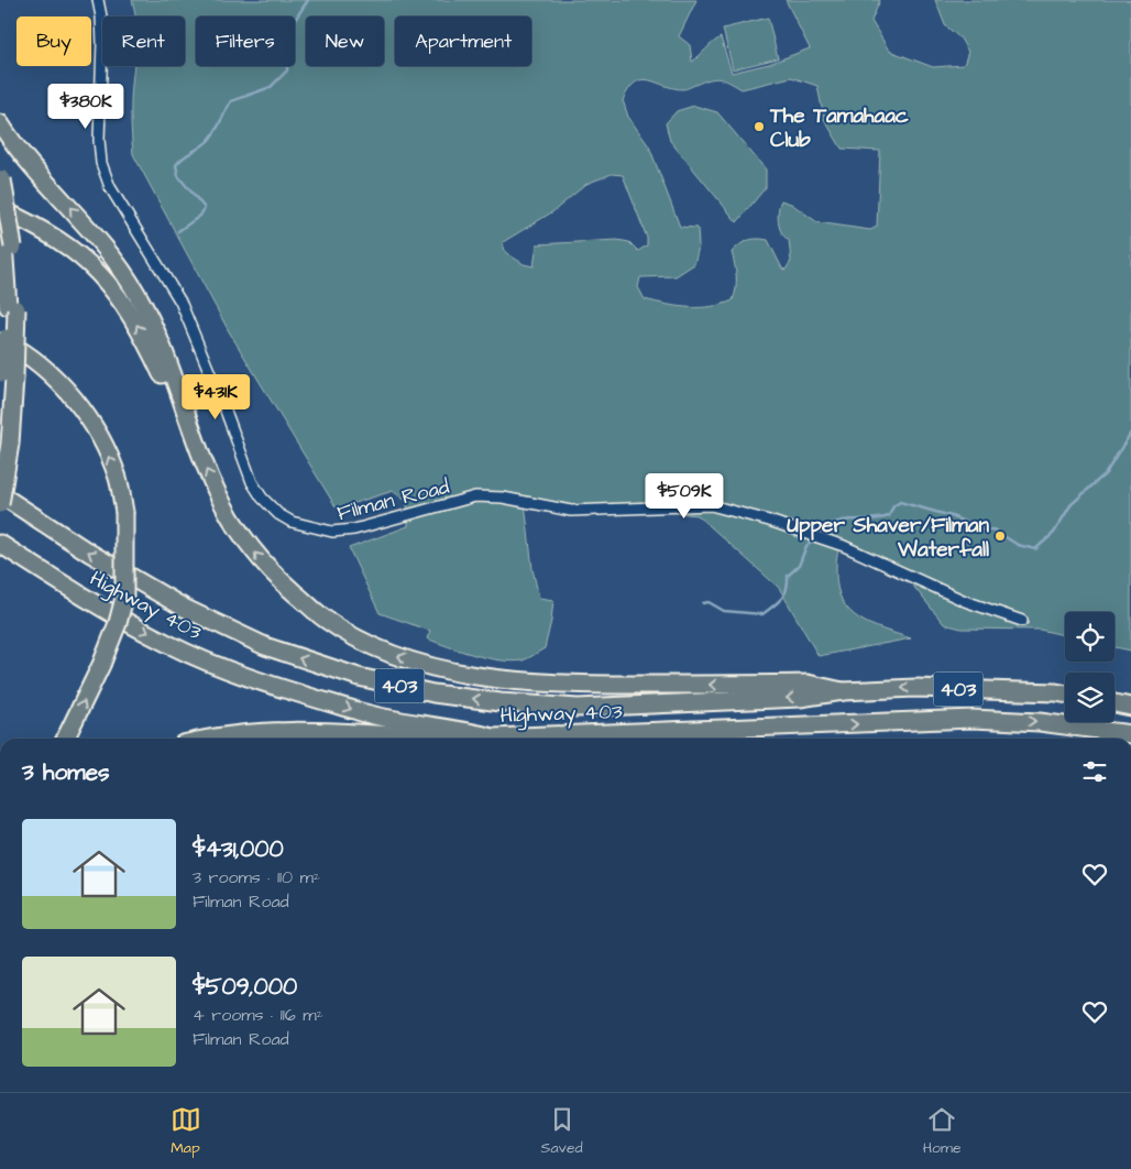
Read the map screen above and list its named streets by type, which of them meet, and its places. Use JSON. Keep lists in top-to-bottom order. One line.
{"streets":{"highway":["Highway 403","403"],"street":["Filman Road"]},"places":["The Tamahaac Club","Upper Shaver/Filman Waterfall"],"page":{"chip":["Buy","Rent","Filters","New","Apartment"],"price":["$380K","$431K","$509K"],"heading":"3 homes","list":[{"name":"$431,000","note":"3 rooms · 110 m² · Filman Road"},{"name":"$509,000","note":"4 rooms · 116 m² · Filman Road"}],"tabs":["Map","Saved","Home"]}}
